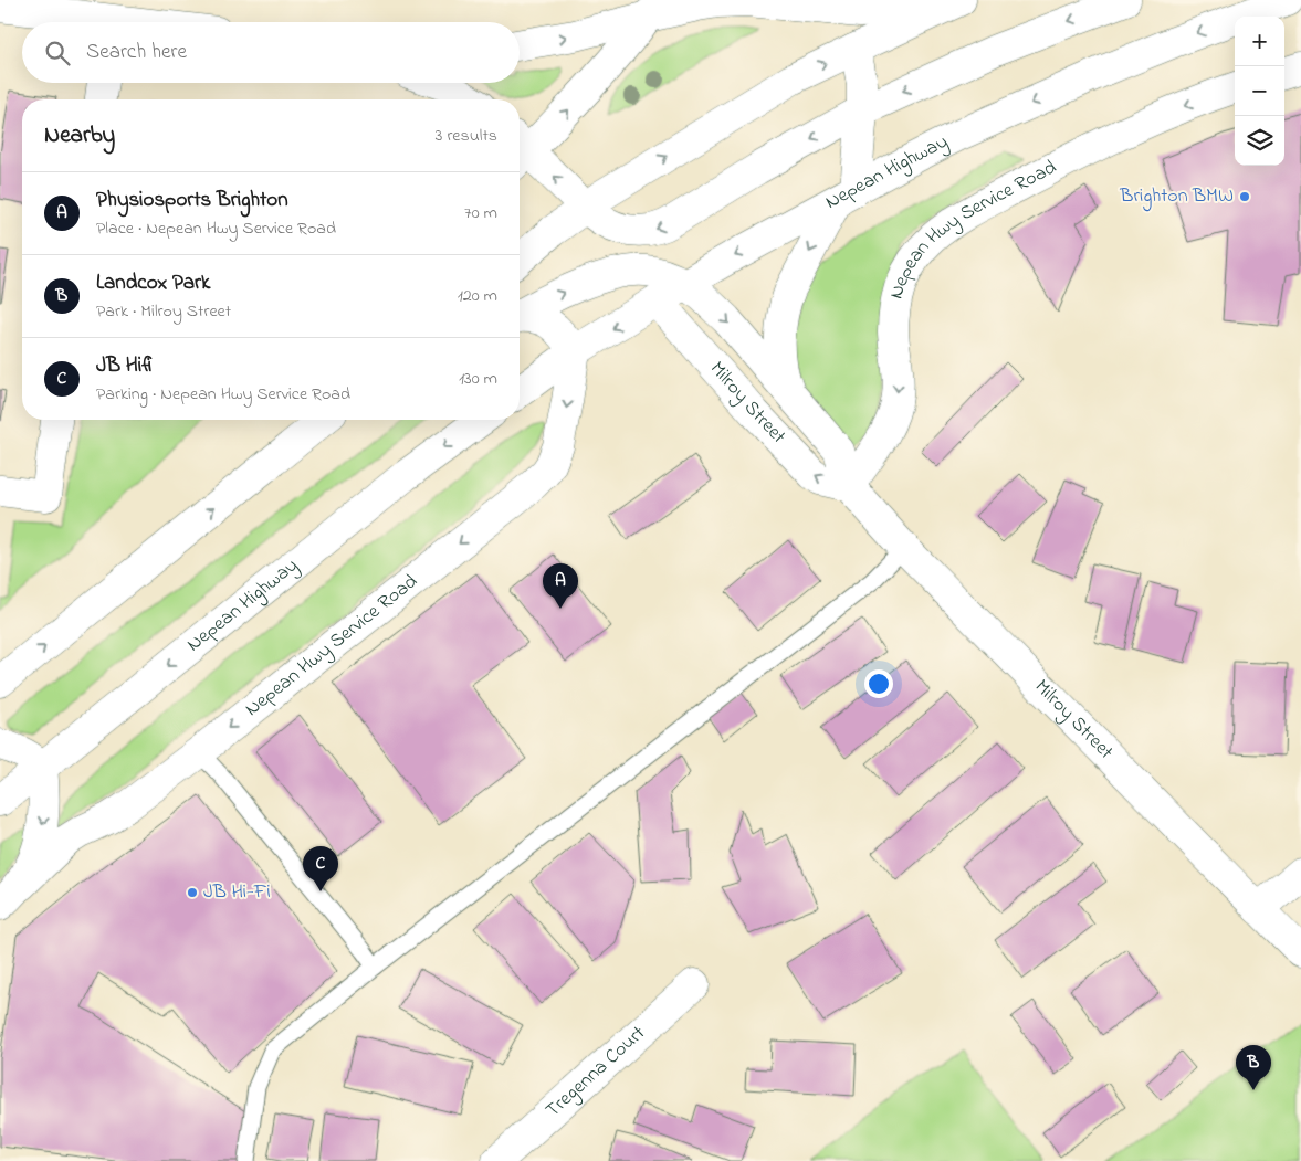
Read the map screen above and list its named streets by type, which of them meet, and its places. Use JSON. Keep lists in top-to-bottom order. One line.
{"streets":{"main road":["Nepean Highway","Nepean Hwy Service Road","Milroy Street","Tregenna Court"]},"crossings":[["Nepean Highway","Nepean Hwy Service Road"],["Nepean Highway","Milroy Street"],["Nepean Hwy Service Road","Milroy Street"]],"places":["Brighton BMW","JB Hi-Fi"],"page":{"map_buttons":["+","−"],"search":"Search here","heading":["Nearby","3 results"],"list":[{"mark":"A","name":"Physiosports Brighton","note":"Place · Nepean Hwy Service Road","value":"70 m"},{"mark":"B","name":"Landcox Park","note":"Park · Milroy Street","value":"120 m"},{"mark":"C","name":"JB Hifi","note":"Parking · Nepean Hwy Service Road","value":"130 m"}],"pins":["A","C","B"]}}
